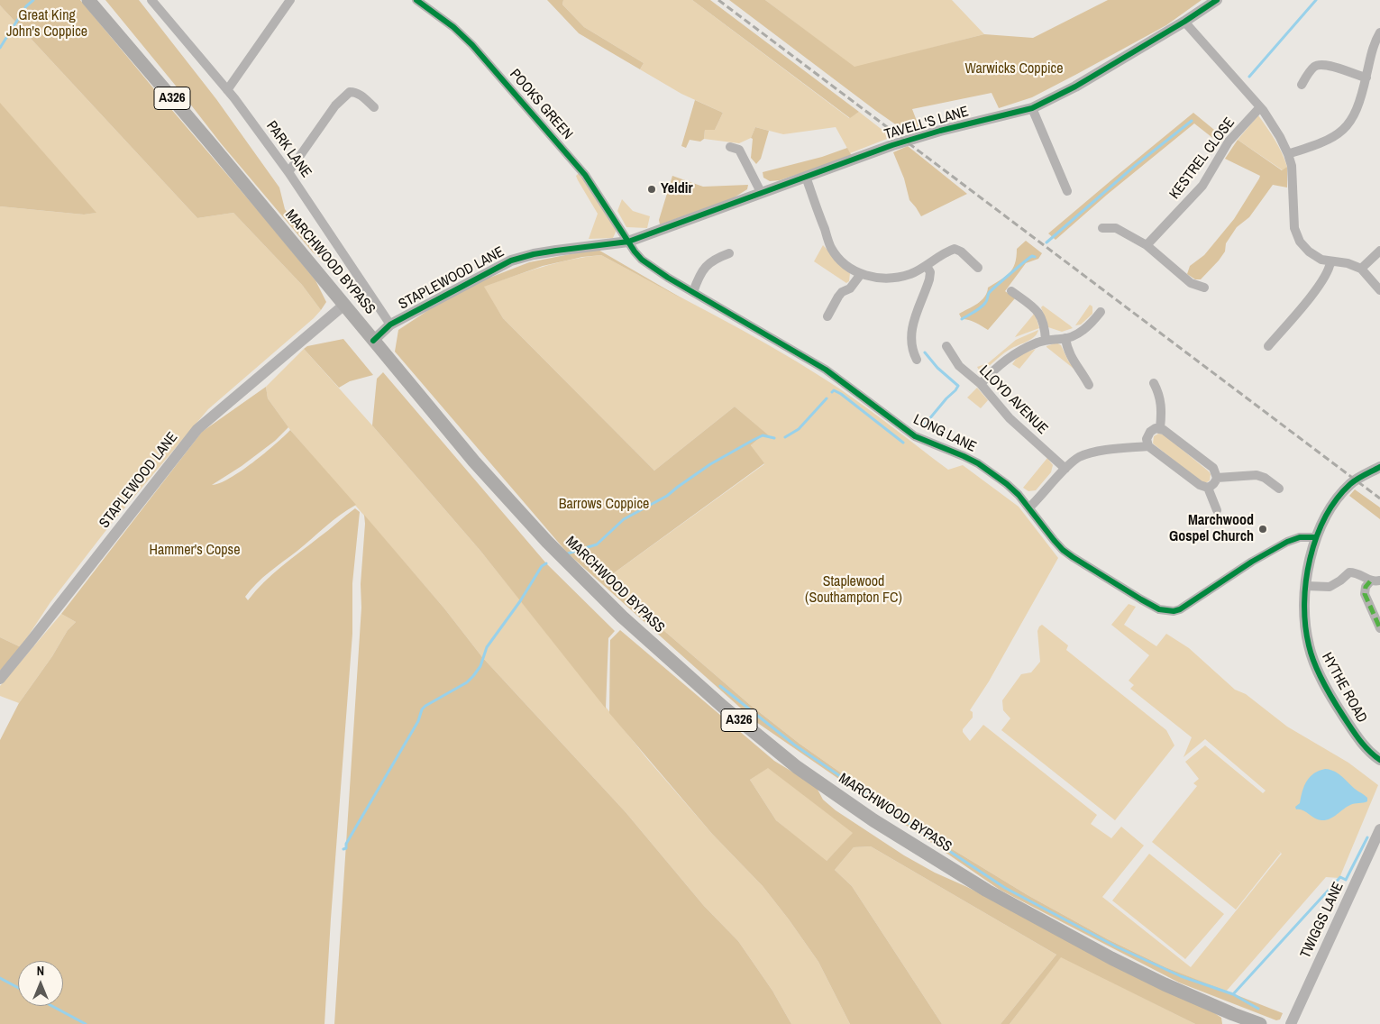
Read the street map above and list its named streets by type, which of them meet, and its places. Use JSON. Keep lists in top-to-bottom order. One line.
{"streets":{"main road":["A326","MARCHWOOD BYPASS"],"street":["POOKS GREEN","TAVELL'S LANE","PARK LANE","KESTREL CLOSE","STAPLEWOOD LANE","LLOYD AVENUE","LONG LANE","HYTHE ROAD","TWIGGS LANE"]},"crossings":[["POOKS GREEN","TAVELL'S LANE"],["POOKS GREEN","STAPLEWOOD LANE"],["POOKS GREEN","LONG LANE"],["TAVELL'S LANE","STAPLEWOOD LANE"],["TAVELL'S LANE","LONG LANE"],["PARK LANE","STAPLEWOOD LANE"],["MARCHWOOD BYPASS","STAPLEWOOD LANE"],["STAPLEWOOD LANE","LONG LANE"],["LONG LANE","HYTHE ROAD"]],"parks":["Great King John's Coppice","Warwicks Coppice","Barrows Coppice","Hammer's Copse","Staplewood (Southampton FC)"],"places":["Yeldir","Marchwood Gospel Church"],"north":"top"}
